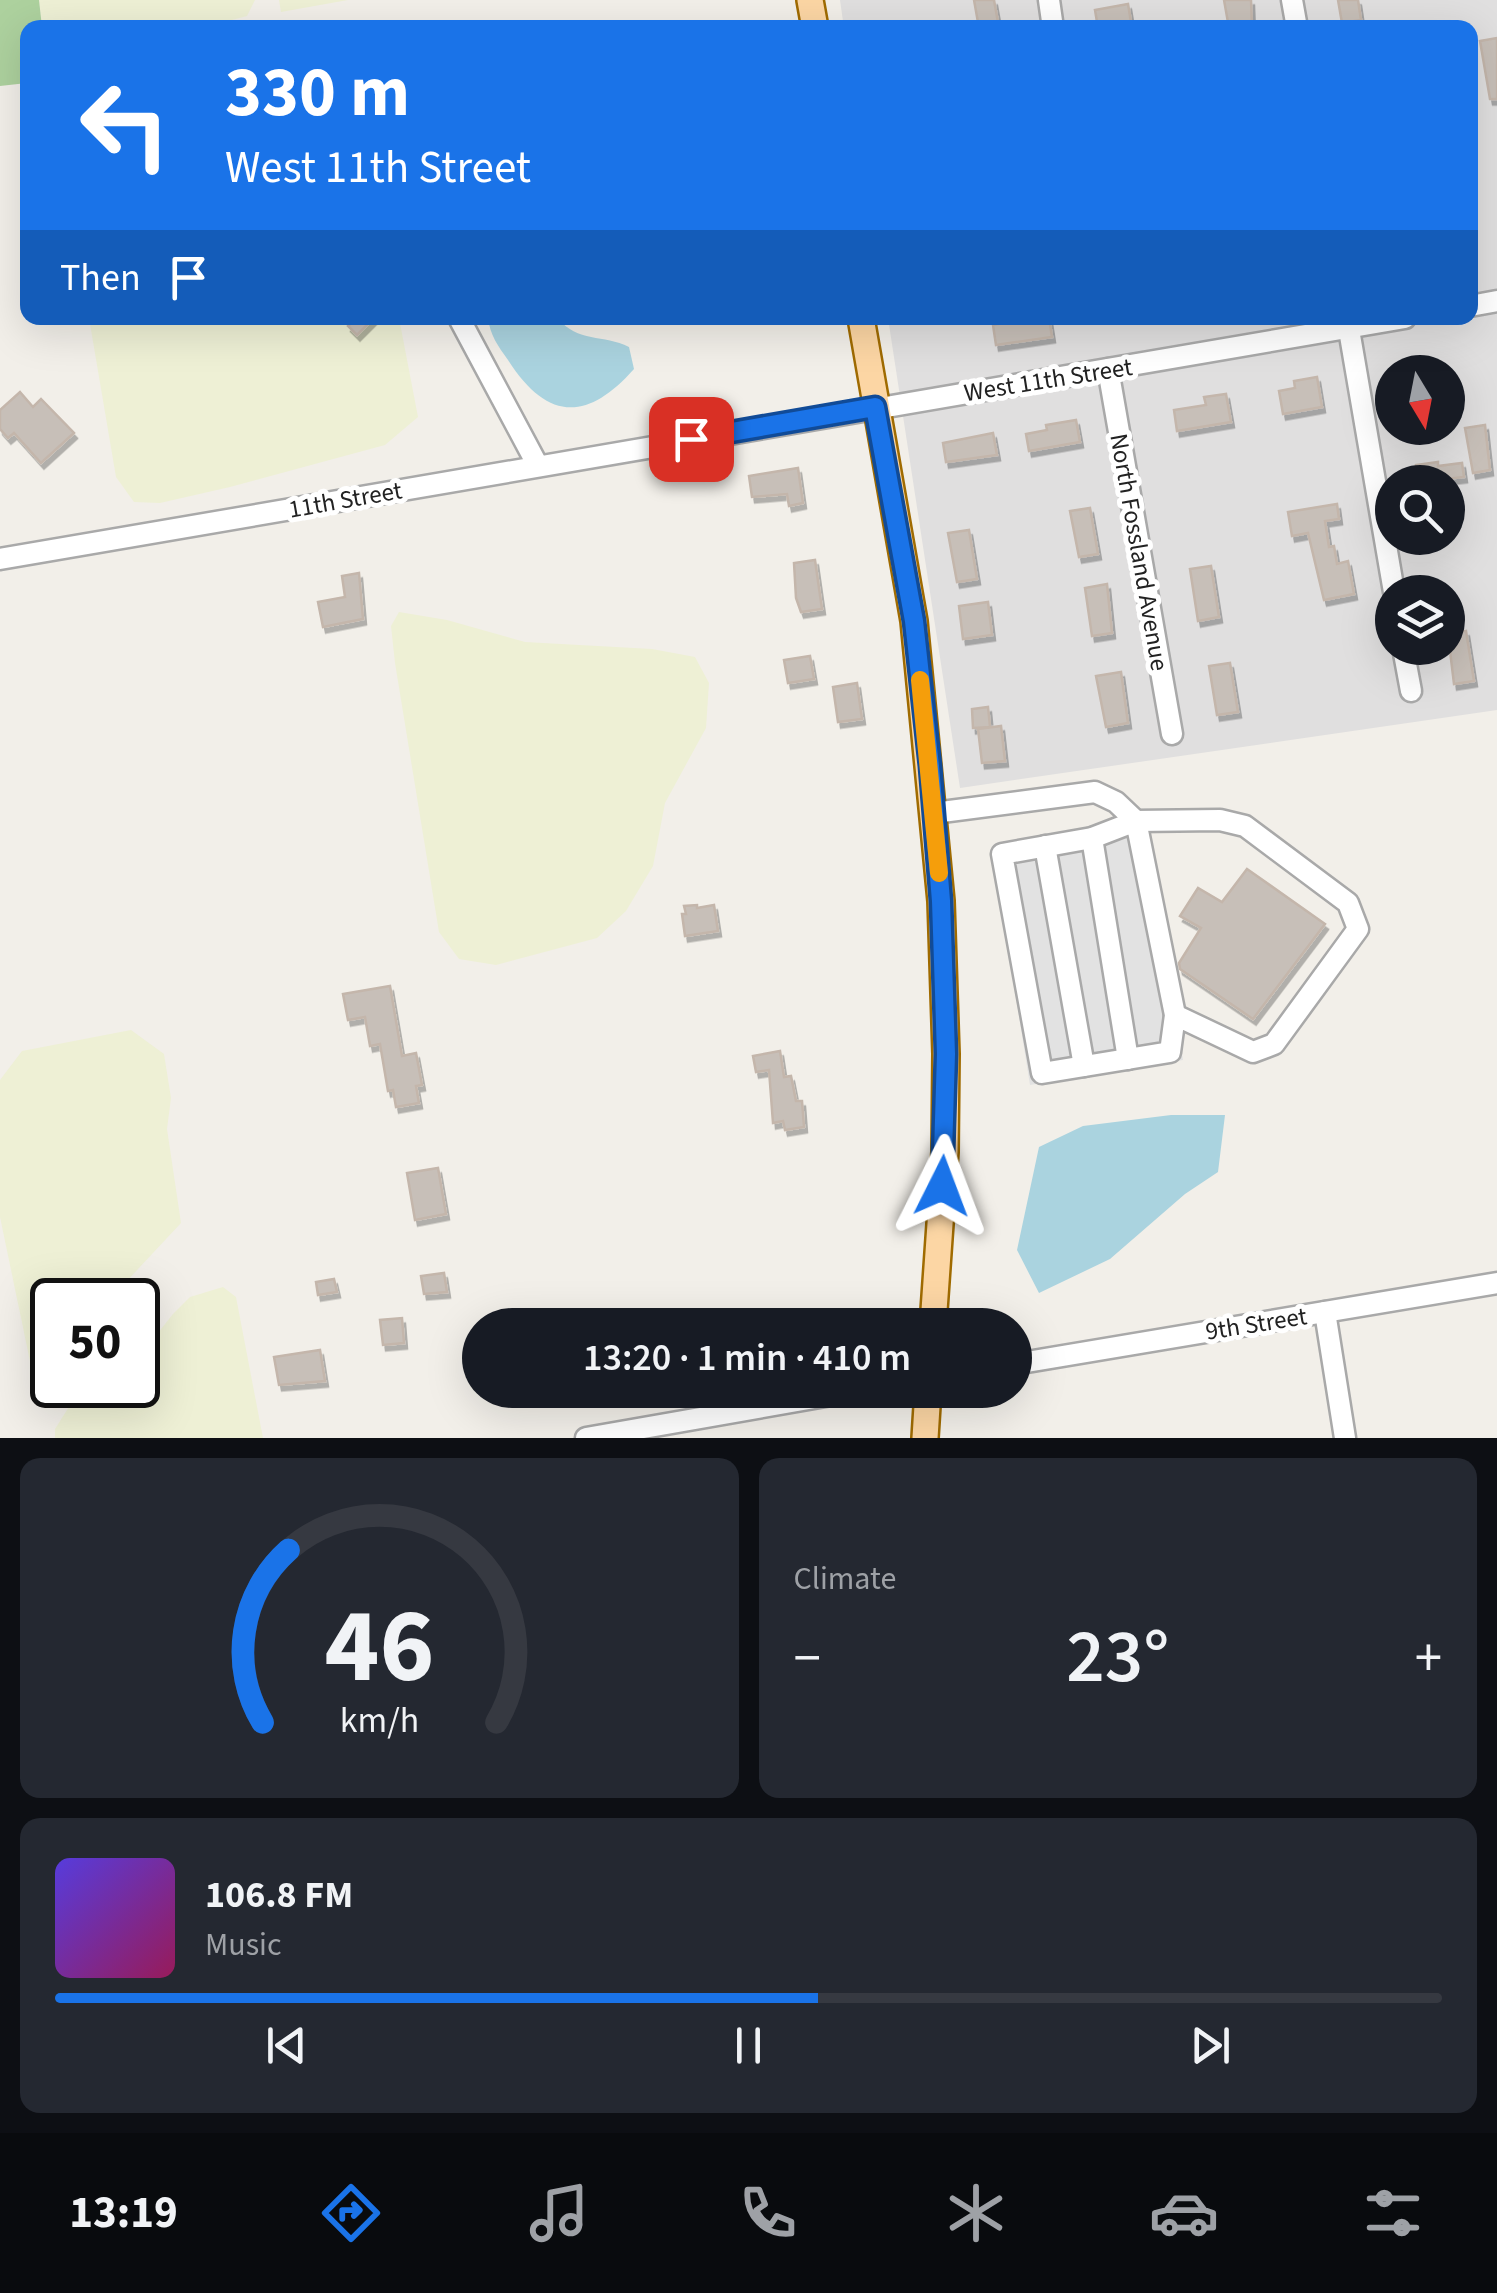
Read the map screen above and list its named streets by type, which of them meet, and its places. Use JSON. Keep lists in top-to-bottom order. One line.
{"streets":{"street":["West 11th Street","11th Street","North Fossland Avenue","9th Street"]},"crossings":[["West 11th Street","11th Street"],["West 11th Street","North Fossland Avenue"]],"north":"bottom","page":{"turn":["330 m","West 11th Street"],"then":"Then","limit":"50","trip":"13:20 · 1 min · 410 m","tile":"Climate","heat":["−","23°","+"],"song":["106.8 FM","Music"],"tabs":"13:19","gauge":["46","km/h"]}}
